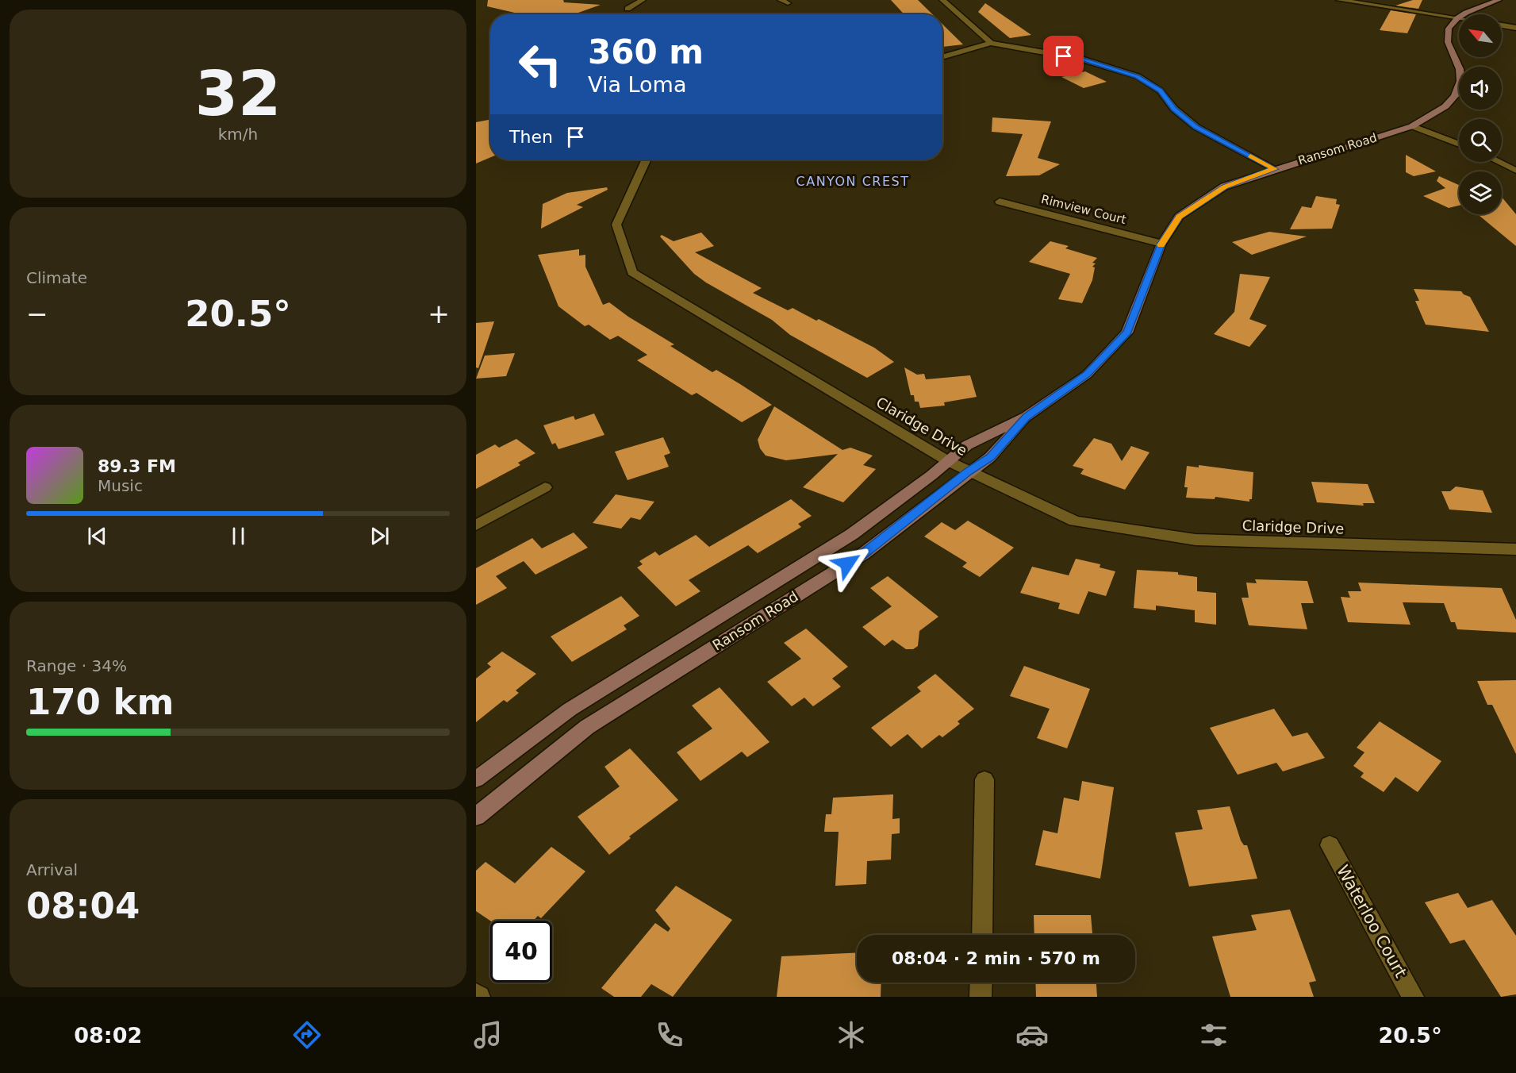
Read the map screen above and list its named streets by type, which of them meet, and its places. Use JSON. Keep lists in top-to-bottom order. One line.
{"streets":{"street":["Ransom Road","Rimview Court","Claridge Drive","Waterloo Court"]},"crossings":[["Ransom Road","Rimview Court"],["Ransom Road","Claridge Drive"]],"districts":["CANYON CREST"],"north":"top left","page":{"tile":[["32","km/h"],"Climate",["Range · 34%","170 km"],["Arrival","08:04"]],"turn":["360 m","Via Loma"],"then":"Then","heat":["−","20.5°","+"],"song":["89.3 FM","Music"],"limit":"40","trip":"08:04 · 2 min · 570 m","tabs":["08:02","20.5°"]}}
